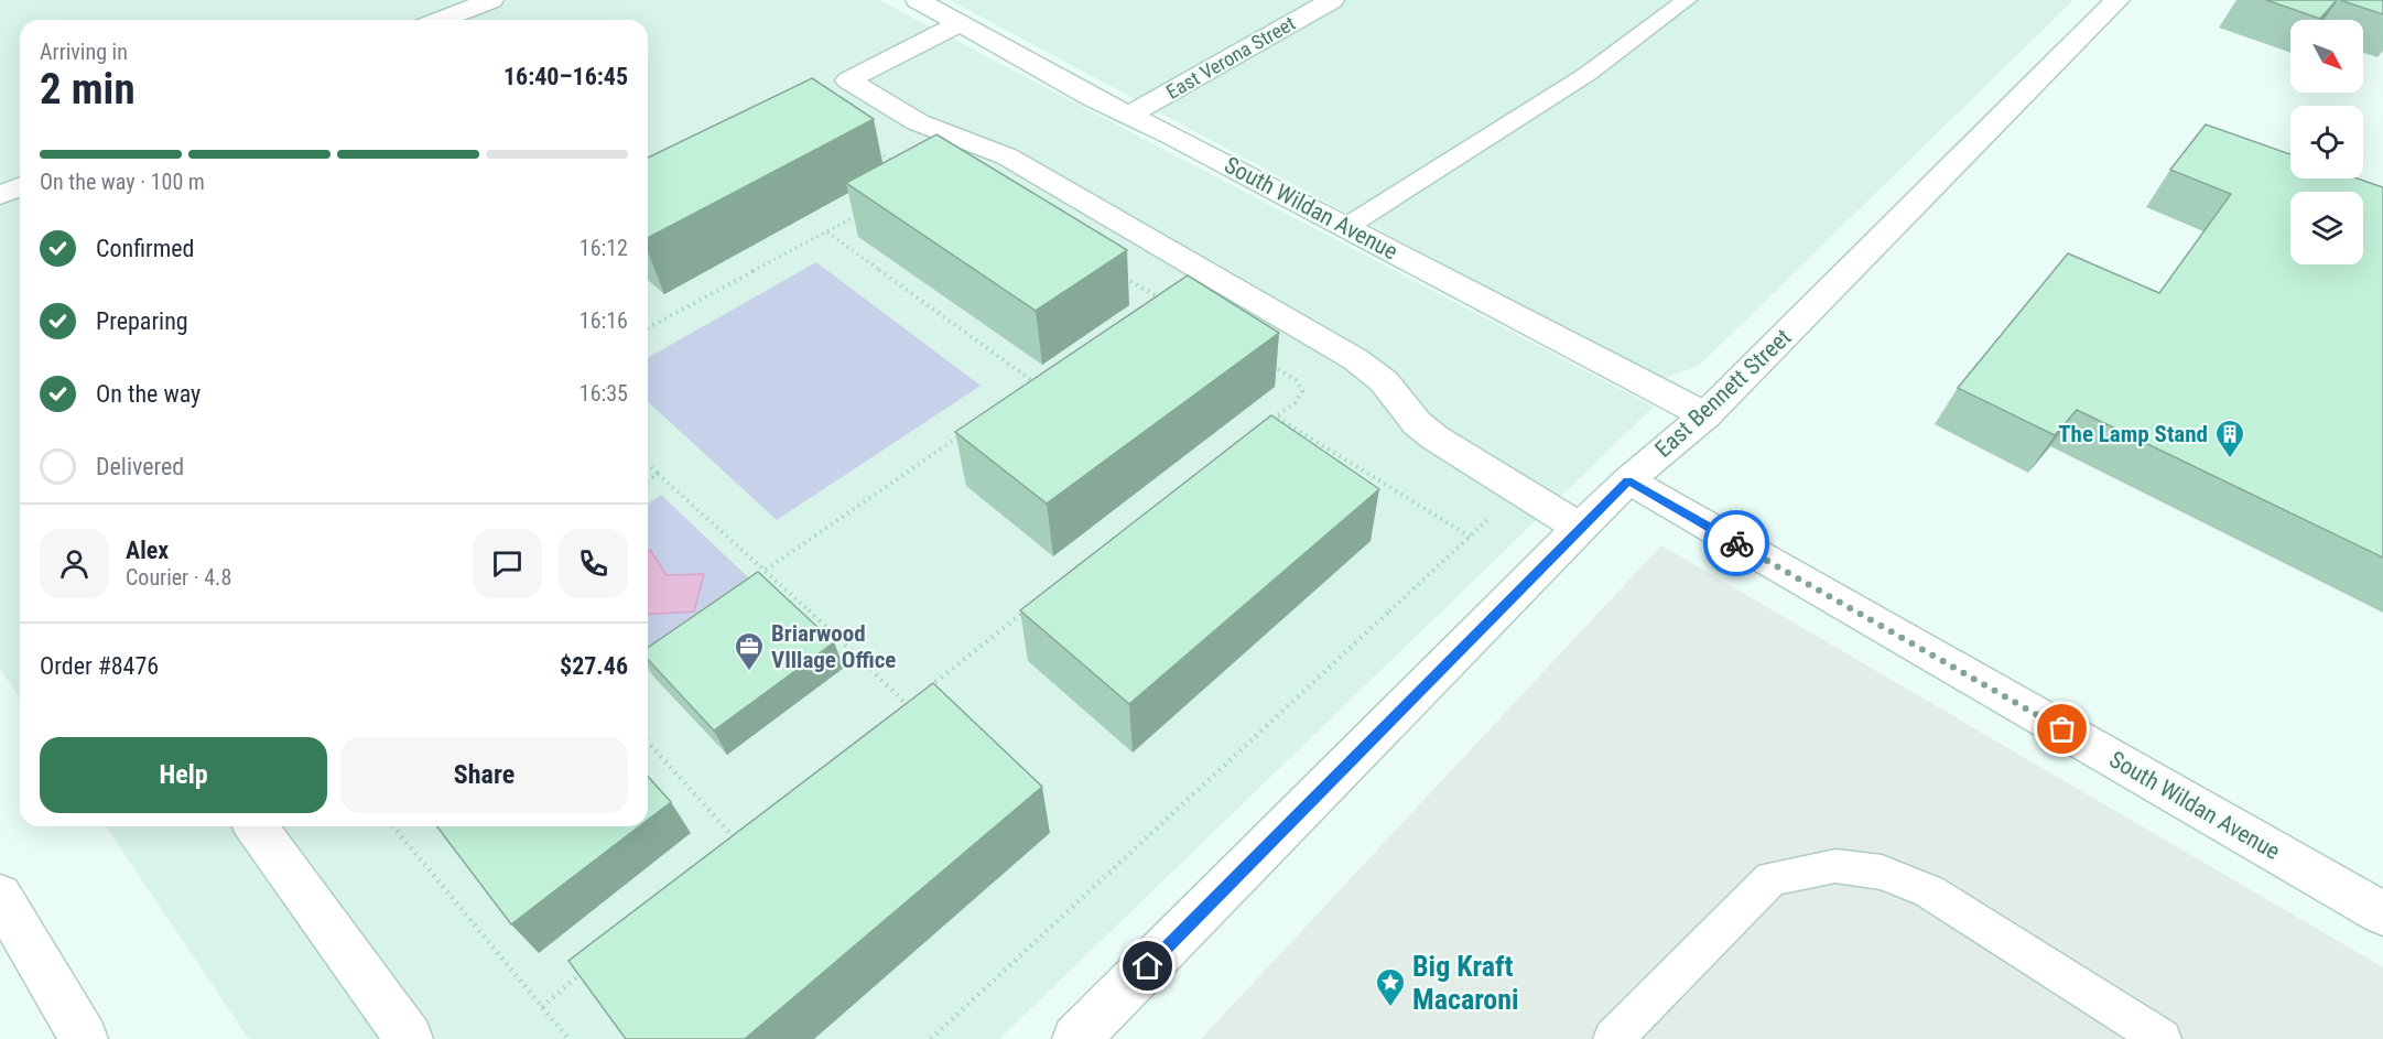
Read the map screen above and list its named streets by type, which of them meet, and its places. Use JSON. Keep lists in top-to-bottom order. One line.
{"streets":{"street":["East Verona Street","South Wildan Avenue","East Bennett Street"]},"crossings":[["East Verona Street","South Wildan Avenue"],["South Wildan Avenue","East Bennett Street"]],"places":{"building":["The Lamp Stand"],"office":["Briarwood VIllage Office"],"place":["Big Kraft Macaroni"]},"north":"bottom right","page":{"heading":["2 min","Arriving in","16:40–16:45"],"panel":["Alex","Courier · 4.8","Order #8476","$27.46"],"bar":"On the way · 100 m","list":[["Confirmed","16:12"],["Preparing","16:16"],["On the way","16:35"],"Delivered"],"buttons":["Help","Share"]}}
